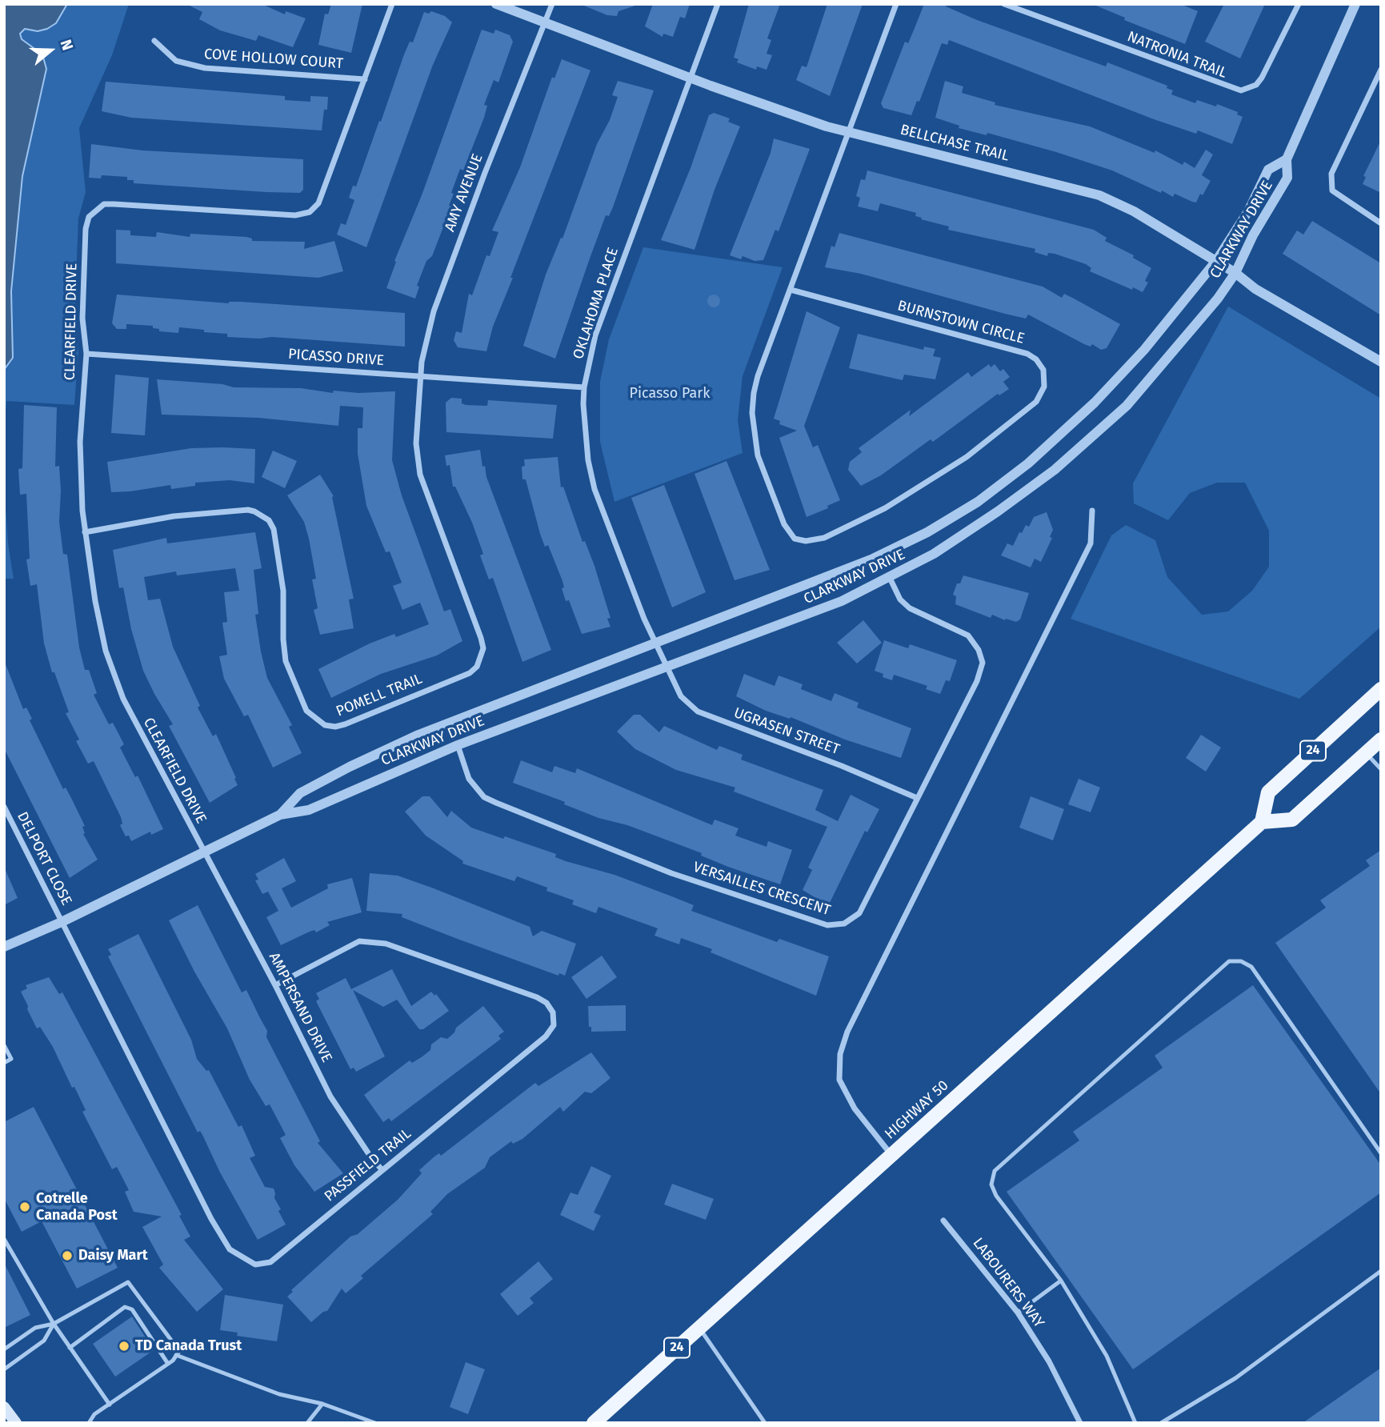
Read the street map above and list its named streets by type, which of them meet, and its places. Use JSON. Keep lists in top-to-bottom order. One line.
{"streets":{"main road":["24","HIGHWAY 50"],"street":["NATRONIA TRAIL","COVE HOLLOW COURT","BELLCHASE TRAIL","AMY AVENUE","CLARKWAY DRIVE","OKLAHOMA PLACE","CLEARFIELD DRIVE","BURNSTOWN CIRCLE","PICASSO DRIVE","POMELL TRAIL","UGRASEN STREET","DELPORT CLOSE","VERSAILLES CRESCENT","AMPERSAND DRIVE","PASSFIELD TRAIL","LABOURERS WAY"]},"crossings":[["COVE HOLLOW COURT","CLEARFIELD DRIVE"],["BELLCHASE TRAIL","AMY AVENUE"],["BELLCHASE TRAIL","CLARKWAY DRIVE"],["BELLCHASE TRAIL","OKLAHOMA PLACE"],["BELLCHASE TRAIL","BURNSTOWN CIRCLE"],["AMY AVENUE","PICASSO DRIVE"],["AMY AVENUE","POMELL TRAIL"],["CLARKWAY DRIVE","OKLAHOMA PLACE"],["CLARKWAY DRIVE","CLEARFIELD DRIVE"],["CLARKWAY DRIVE","UGRASEN STREET"],["CLARKWAY DRIVE","DELPORT CLOSE"],["CLARKWAY DRIVE","VERSAILLES CRESCENT"],["CLARKWAY DRIVE","AMPERSAND DRIVE"],["CLARKWAY DRIVE","PASSFIELD TRAIL"],["OKLAHOMA PLACE","PICASSO DRIVE"],["OKLAHOMA PLACE","UGRASEN STREET"],["CLEARFIELD DRIVE","PICASSO DRIVE"],["CLEARFIELD DRIVE","POMELL TRAIL"],["CLEARFIELD DRIVE","AMPERSAND DRIVE"],["PICASSO DRIVE","POMELL TRAIL"],["UGRASEN STREET","VERSAILLES CRESCENT"],["24","HIGHWAY 50"],["DELPORT CLOSE","PASSFIELD TRAIL"],["AMPERSAND DRIVE","PASSFIELD TRAIL"]],"parks":["Picasso Park"],"places":["Cotrelle Canada Post","Daisy Mart","TD Canada Trust"],"north":"right"}
